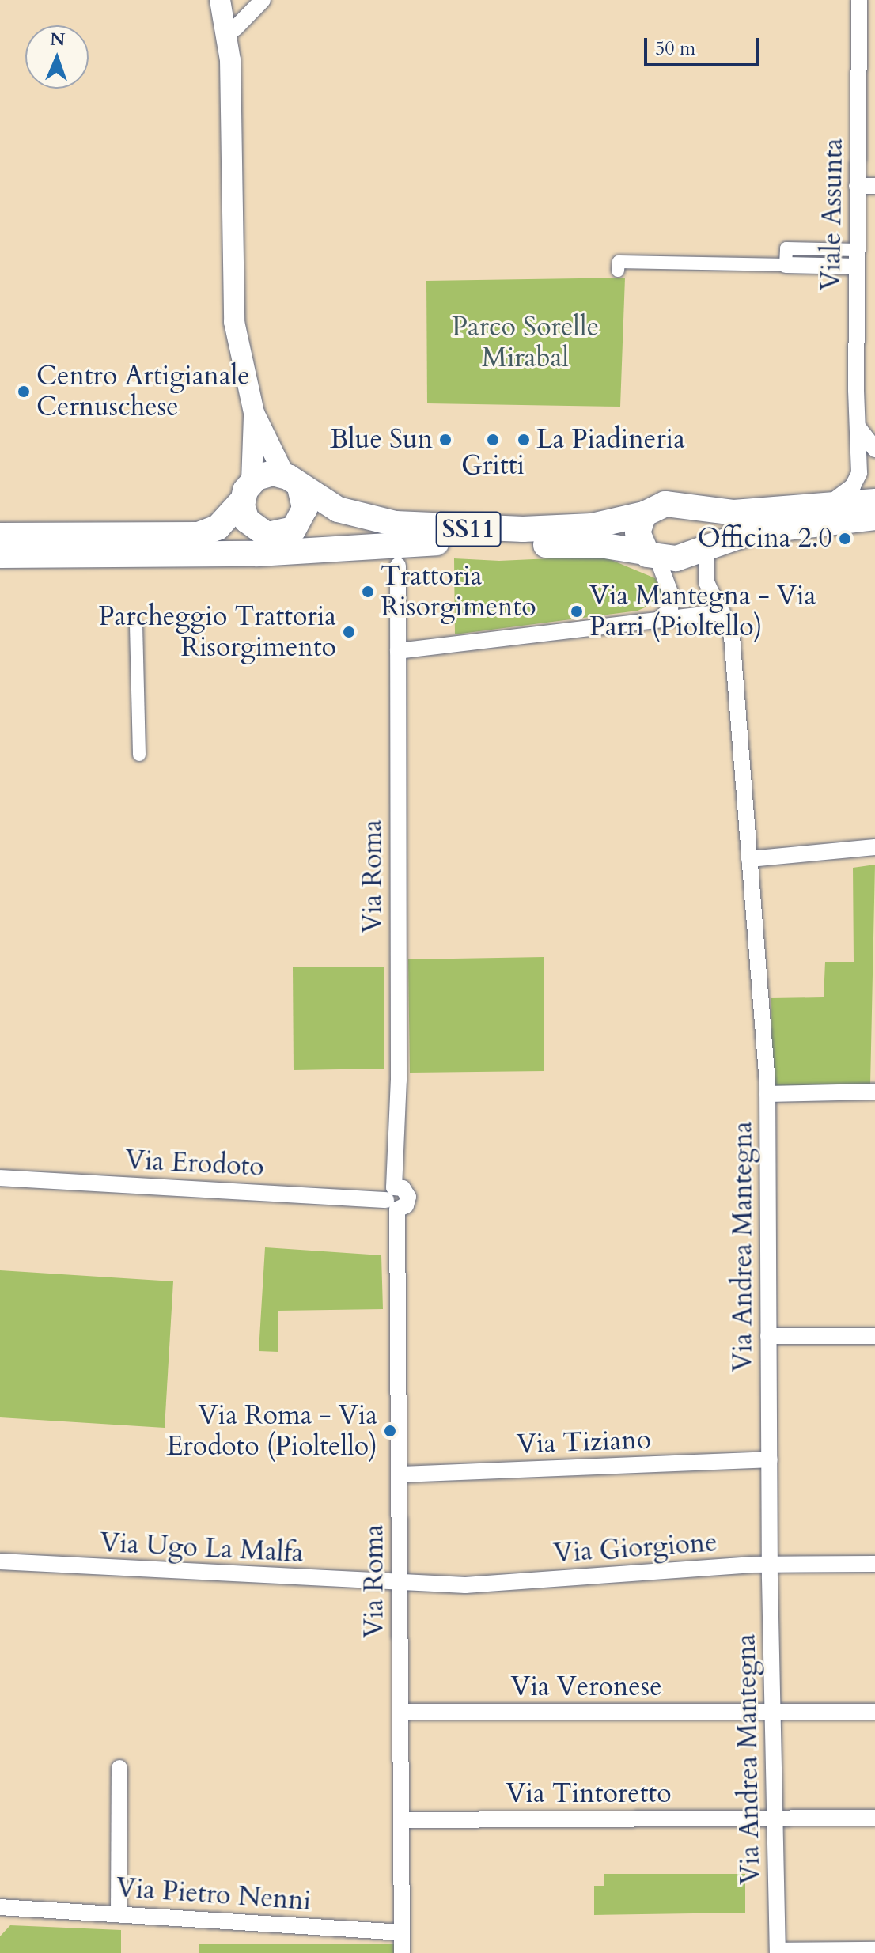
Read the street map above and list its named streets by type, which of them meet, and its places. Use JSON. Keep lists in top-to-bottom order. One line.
{"streets":{"main road":["SS11"],"street":["Viale Assunta","Via Roma","Via Erodoto","Via Andrea Mantegna","Via Tiziano","Via Ugo La Malfa","Via Giorgione","Via Veronese","Via Tintoretto","Via Pietro Nenni"]},"crossings":[["Viale Assunta","SS11"],["SS11","Via Andrea Mantegna"],["Via Roma","Via Erodoto"],["Via Roma","Via Tiziano"],["Via Roma","Via Ugo La Malfa"],["Via Roma","Via Giorgione"],["Via Roma","Via Veronese"],["Via Roma","Via Tintoretto"],["Via Roma","Via Pietro Nenni"],["Via Andrea Mantegna","Via Tiziano"],["Via Andrea Mantegna","Via Giorgione"],["Via Andrea Mantegna","Via Veronese"],["Via Andrea Mantegna","Via Tintoretto"],["Via Ugo La Malfa","Via Giorgione"]],"parks":["Parco Sorelle Mirabal"],"places":["Centro Artigianale Cernuschese","Blue Sun","Gritti","La Piadineria","Officina 2.0","Trattoria Risorgimento","Via Mantegna - Via Parri (Pioltello)","Parcheggio Trattoria Risorgimento","Via Roma - Via Erodoto (Pioltello)"],"scale_bar":"50 m","north":"top"}
